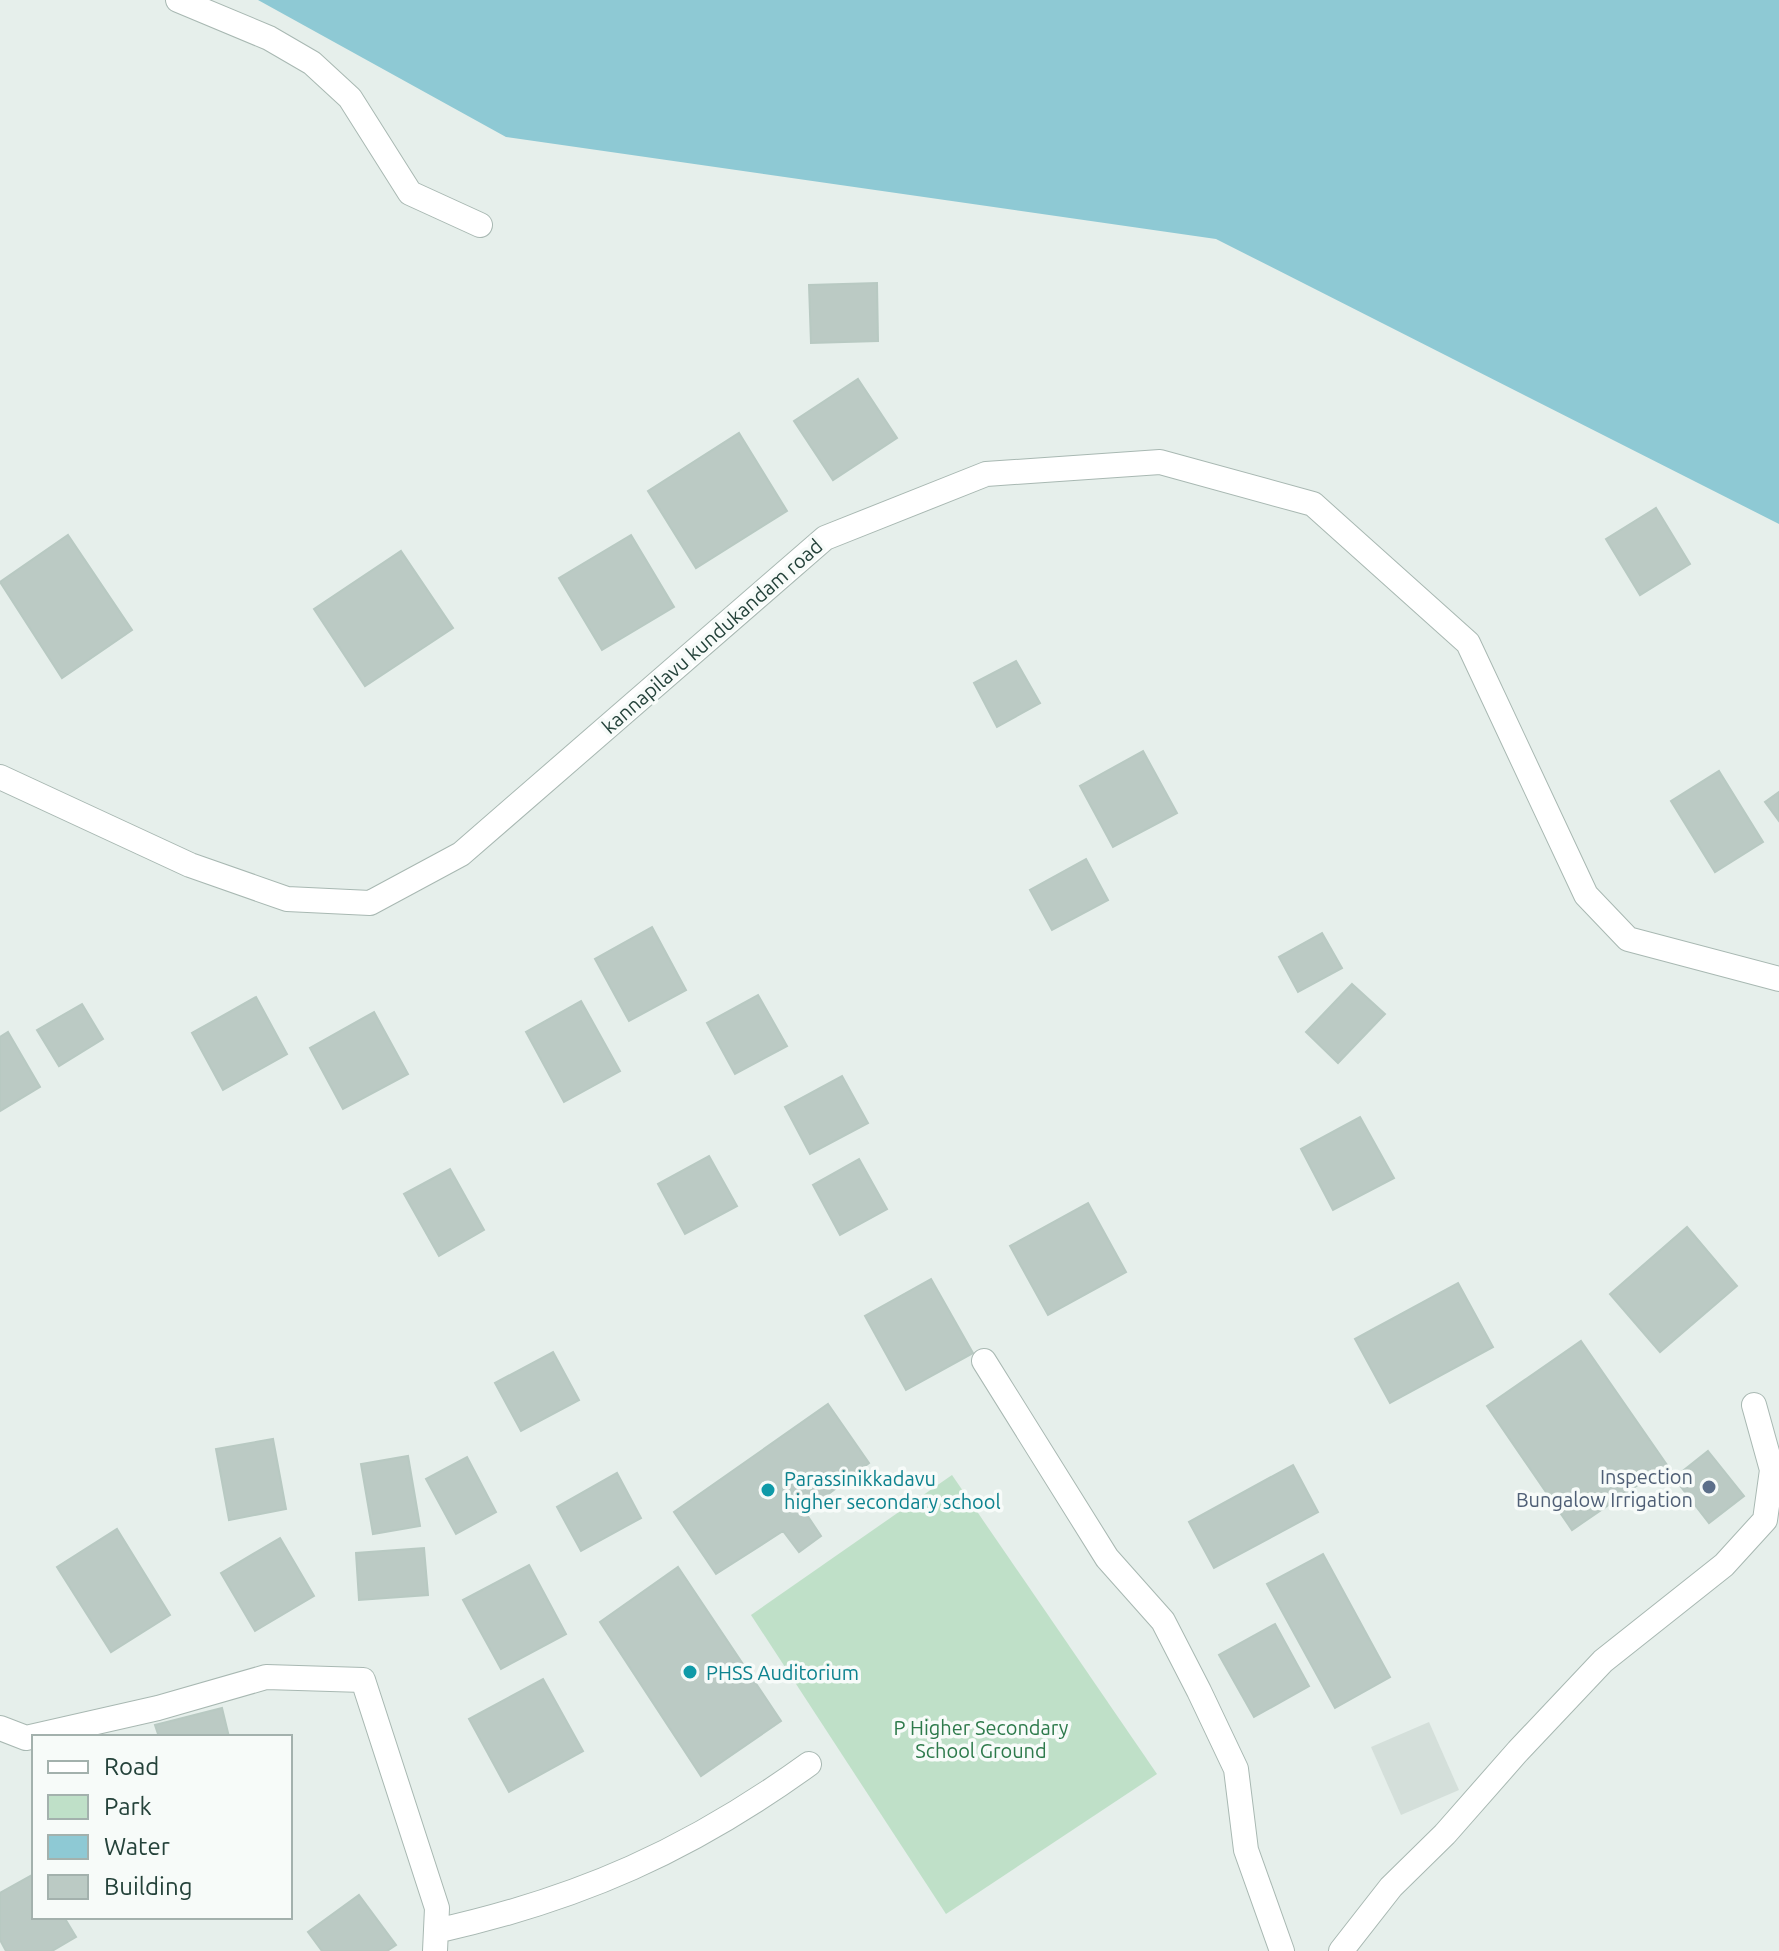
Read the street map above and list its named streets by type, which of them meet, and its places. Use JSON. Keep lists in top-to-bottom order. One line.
{"streets":{"street":["kannapilavu kundukandam road"]},"parks":["P Higher Secondary School Ground"],"places":["Inspection Bungalow Irrigation","Parassinikkadavu higher secondary school","PHSS Auditorium"],"legend":["Road","Park","Water","Building"]}
